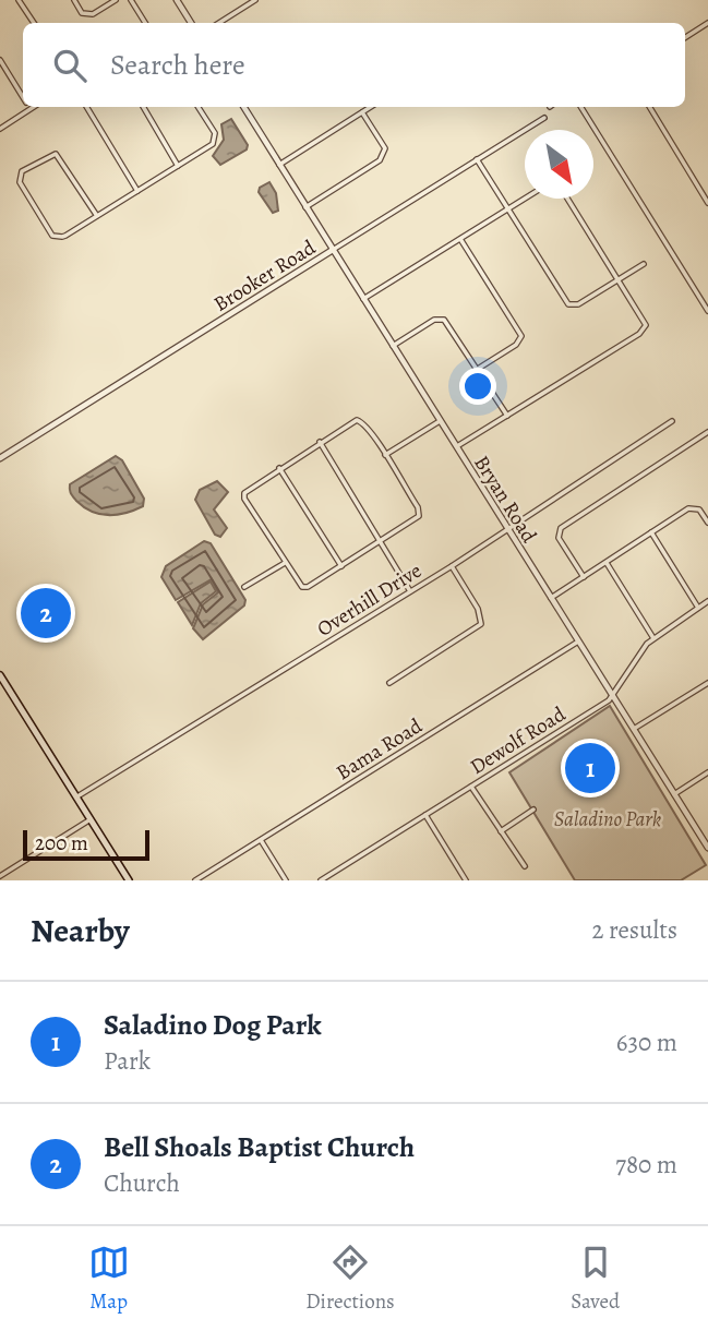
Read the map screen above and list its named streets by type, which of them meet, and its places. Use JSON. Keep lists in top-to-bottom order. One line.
{"streets":{"street":["Brooker Road","Bryan Road","Overhill Drive","Dewolf Road","Bama Road"]},"crossings":[["Brooker Road","Bryan Road"],["Bryan Road","Overhill Drive"],["Bryan Road","Dewolf Road"],["Bryan Road","Bama Road"]],"parks":["Saladino Park"],"scale_bar":"200 m","north":"bottom right","page":{"search":"Search here","pins":["2","1"],"scale":"200 m","heading":["Nearby","2 results"],"list":[{"mark":"1","name":"Saladino Dog Park","note":"Park","value":"630 m"},{"mark":"2","name":"Bell Shoals Baptist Church","note":"Church","value":"780 m"}],"nav":["Map","Directions","Saved"]}}
